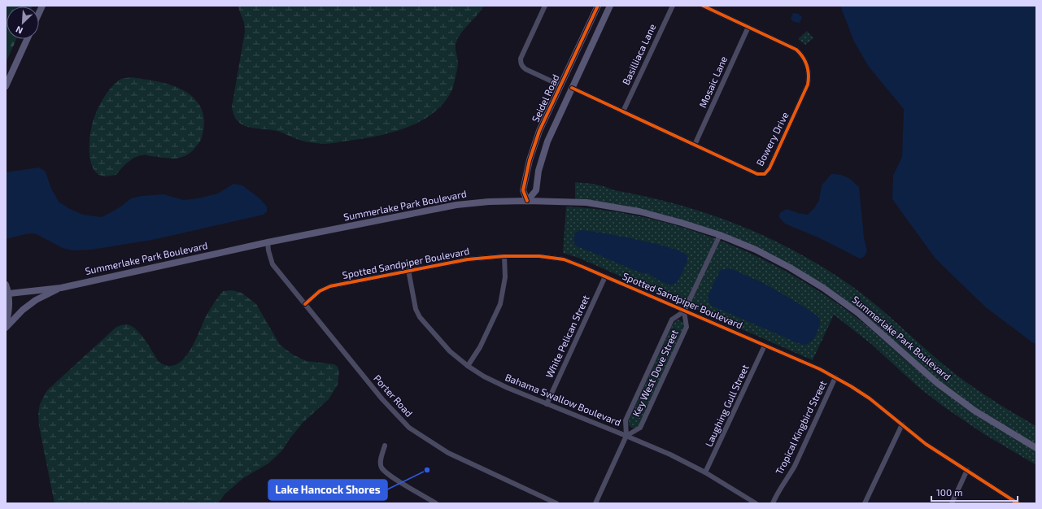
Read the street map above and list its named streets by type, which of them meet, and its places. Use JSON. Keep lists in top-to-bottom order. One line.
{"streets":{"main road":["Seidel Road","Summerlake Park Boulevard"],"street":["Basilliaca Lane","Mosaic Lane","Bowery Drive","Spotted Sandpiper Boulevard","White Pelican Street","Key West Dove Street","Porter Road","Bahama Swallow Boulevard","Laughing Gull Street","Tropical Kingbird Street"]},"crossings":[["Basilliaca Lane","Bowery Drive"],["Mosaic Lane","Bowery Drive"],["Seidel Road","Bowery Drive"],["Seidel Road","Summerlake Park Boulevard"],["Summerlake Park Boulevard","Key West Dove Street"],["Summerlake Park Boulevard","Porter Road"],["Spotted Sandpiper Boulevard","White Pelican Street"],["Spotted Sandpiper Boulevard","Key West Dove Street"],["Spotted Sandpiper Boulevard","Porter Road"],["Spotted Sandpiper Boulevard","Bahama Swallow Boulevard"],["Spotted Sandpiper Boulevard","Laughing Gull Street"],["Spotted Sandpiper Boulevard","Tropical Kingbird Street"],["White Pelican Street","Bahama Swallow Boulevard"],["Key West Dove Street","Bahama Swallow Boulevard"],["Bahama Swallow Boulevard","Laughing Gull Street"]],"places":["Lake Hancock Shores"],"scale_bar":"100 m","north":"bottom left"}
